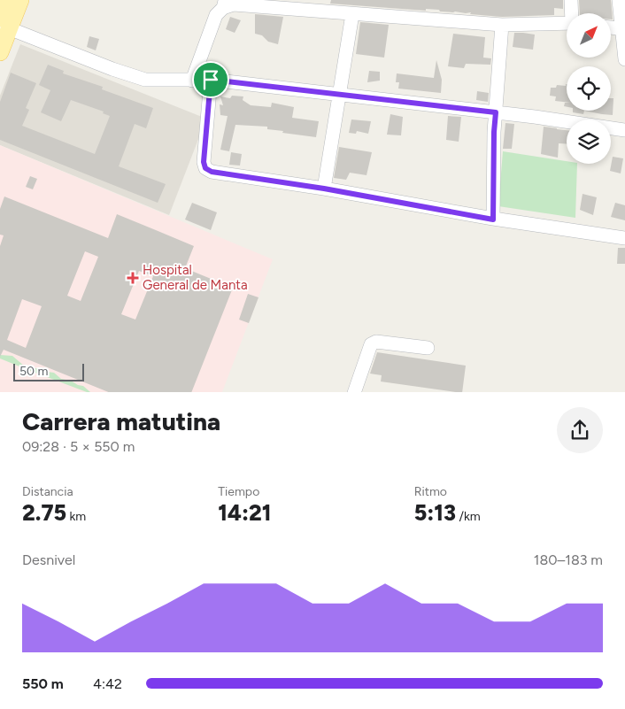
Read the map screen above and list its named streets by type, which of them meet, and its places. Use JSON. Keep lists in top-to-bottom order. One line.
{"places":{"health":["Hospital General de Manta"]},"scale_bar":"50 m","north":"top right","page":{"scale":"50 m","heading":["Carrera matutina","09:28 · 5 × 550 m"],"stats":[["Distancia","2.75 km"],["Tiempo","14:21"],["Ritmo","5:13 /km"]],"chart":["Desnivel","180–183 m"],"list":[{"name":"550 m","note":"4:42"}]}}
